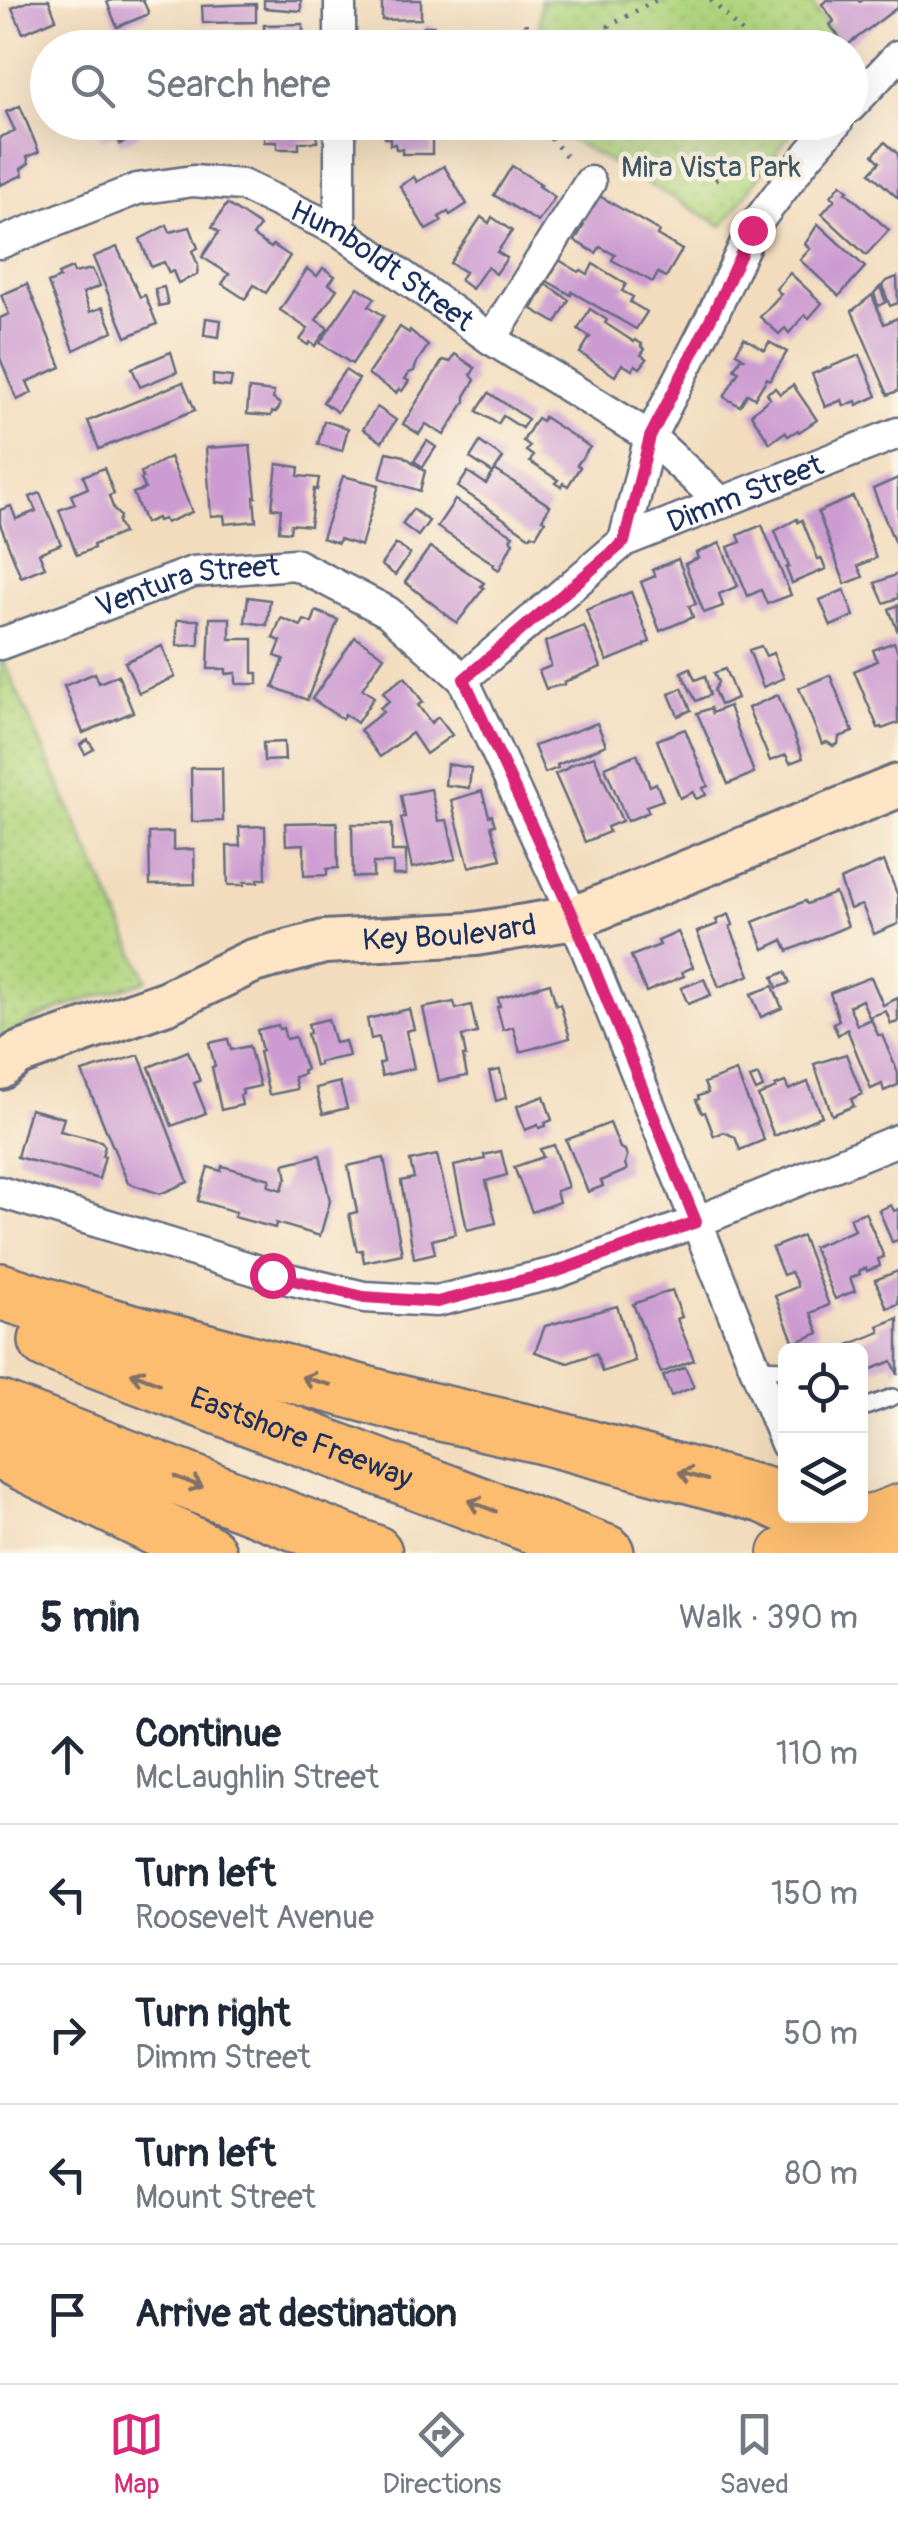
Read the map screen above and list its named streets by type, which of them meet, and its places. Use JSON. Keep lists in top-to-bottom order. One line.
{"streets":{"highway":["Eastshore Freeway"],"street":["Humboldt Street","Dimm Street","Ventura Street","Key Boulevard"]},"crossings":[["Humboldt Street","Dimm Street"],["Dimm Street","Ventura Street"]],"parks":["Mira Vista Park"],"page":{"search":"Search here","heading":["5 min","Walk · 390 m"],"list":[["Continue","McLaughlin Street","110 m"],["Turn left","Roosevelt Avenue","150 m"],["Turn right","Dimm Street","50 m"],["Turn left","Mount Street","80 m"],"Arrive at destination"],"nav":["Map","Directions","Saved"]}}
